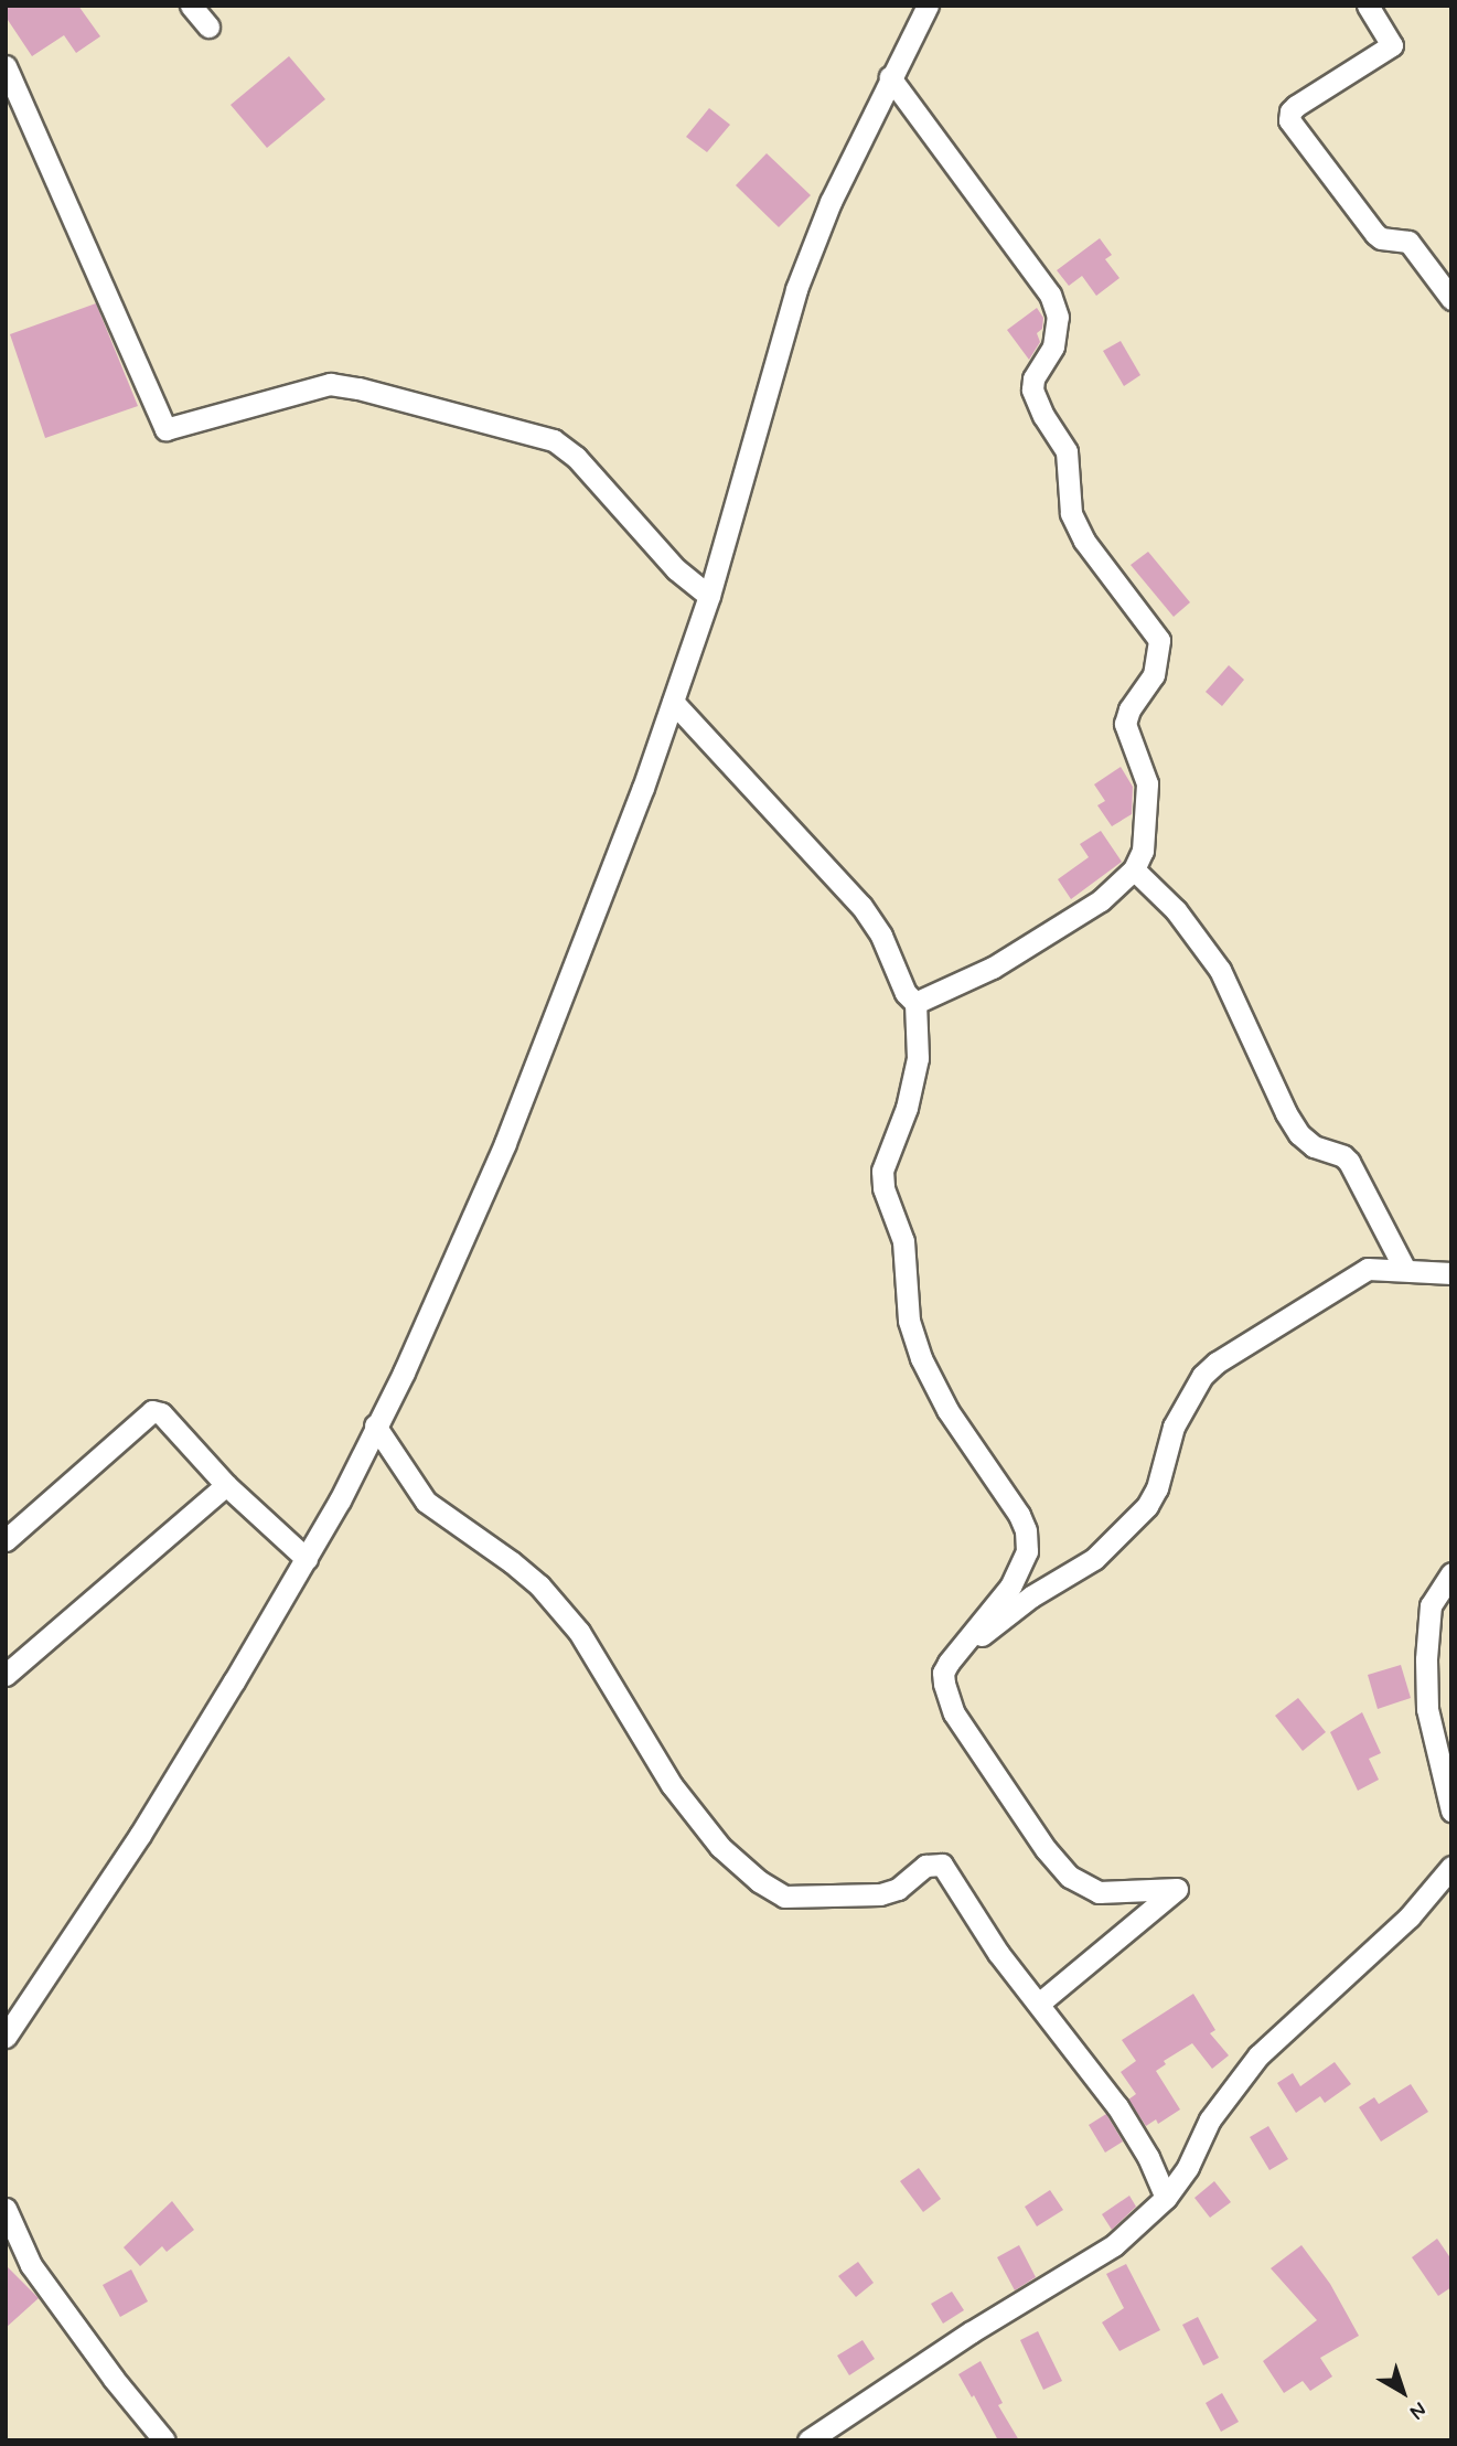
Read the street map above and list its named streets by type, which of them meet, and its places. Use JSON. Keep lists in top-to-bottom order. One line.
{"north":"bottom right"}
